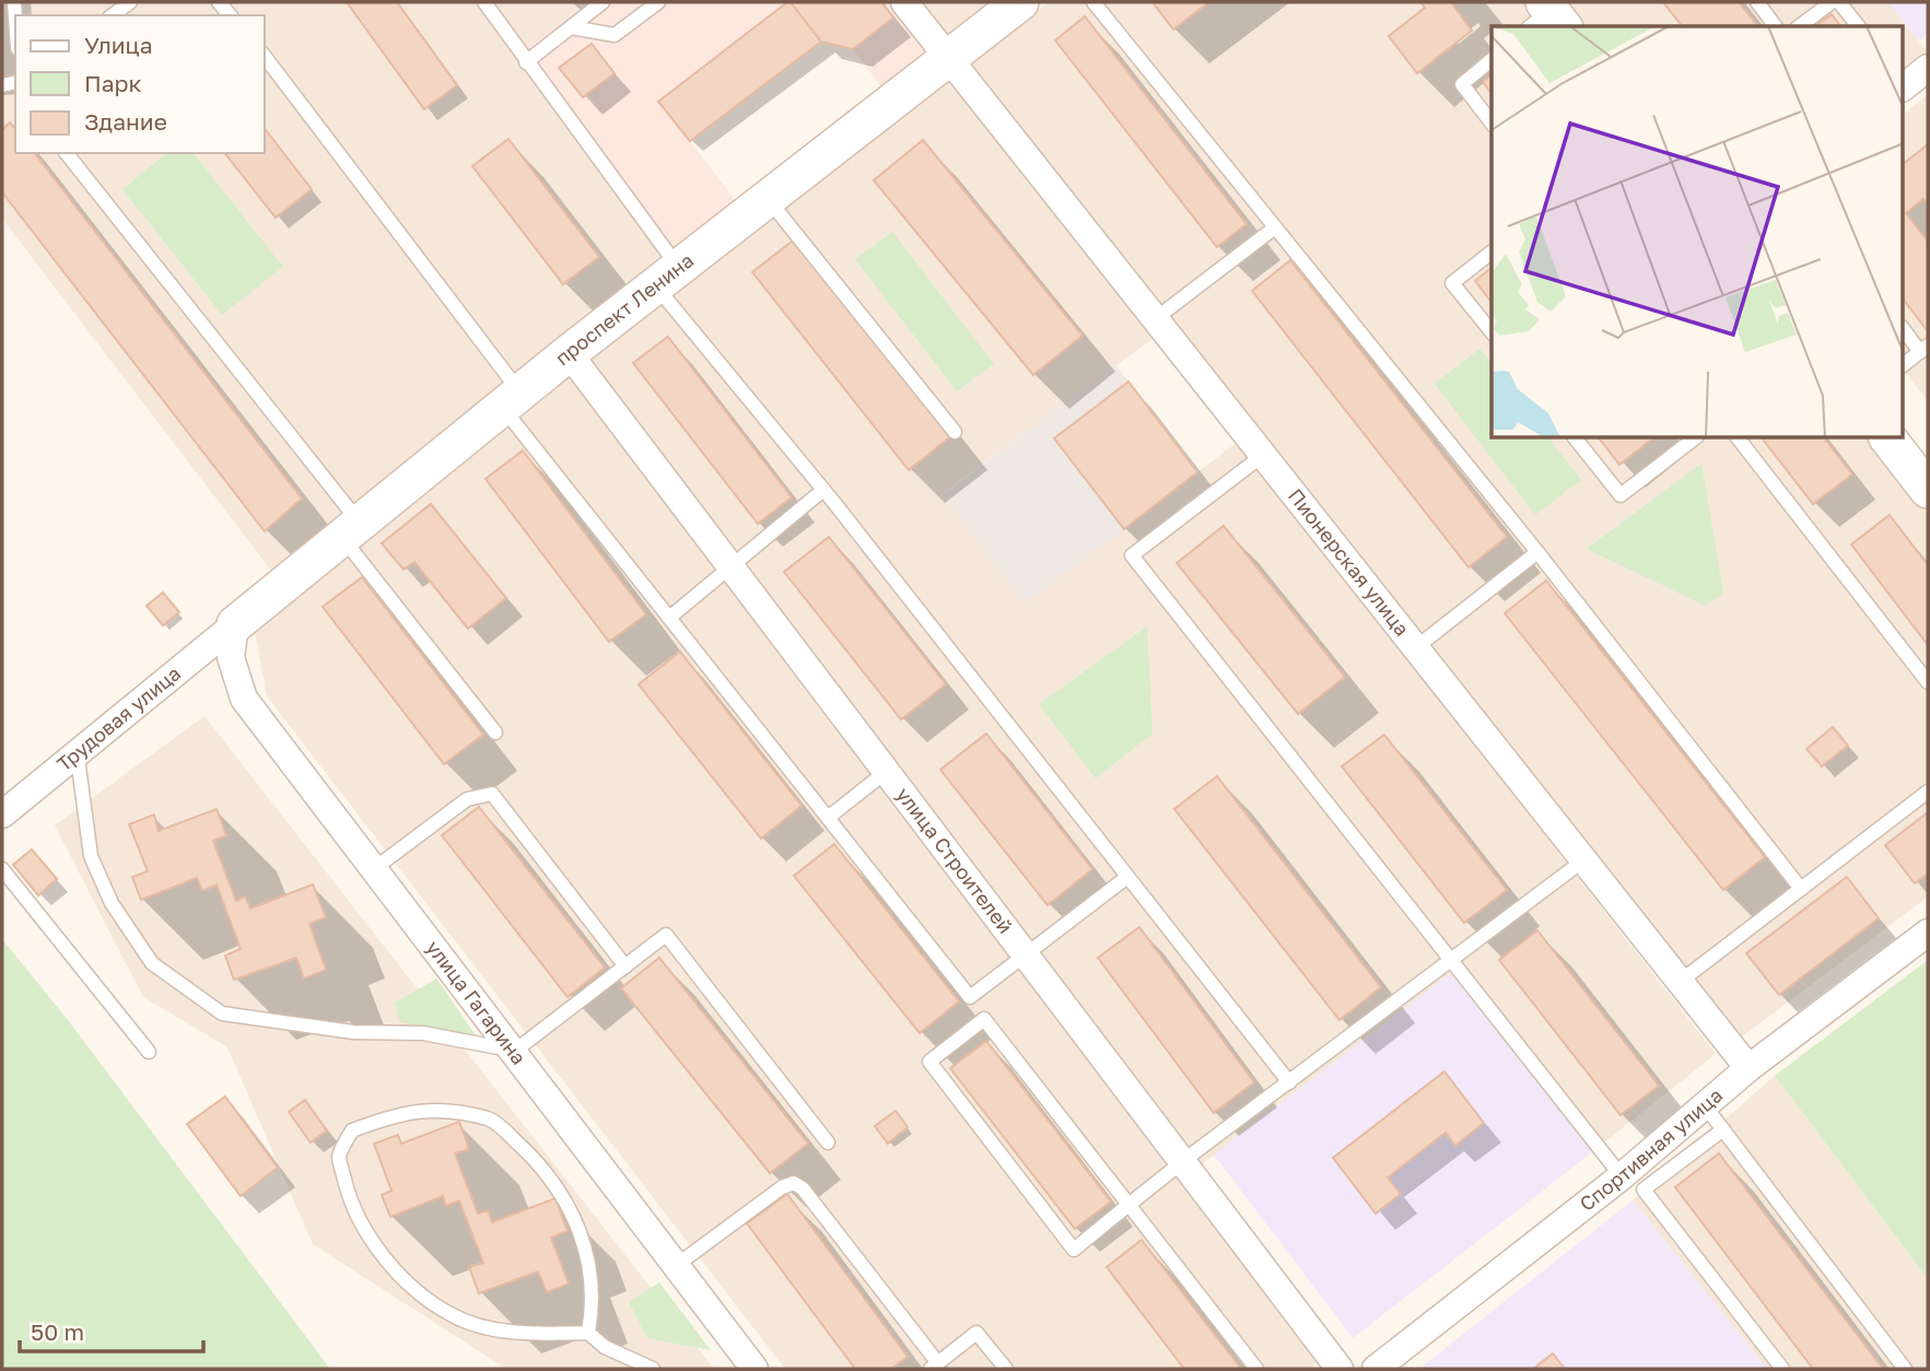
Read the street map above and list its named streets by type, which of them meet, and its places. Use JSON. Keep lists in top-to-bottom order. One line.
{"streets":{"street":["проспект Ленина","Пионерская улица","Трудовая улица","улица Строителей","улица Гагарина","Спортивная улица"]},"crossings":[["проспект Ленина","Пионерская улица"],["проспект Ленина","Трудовая улица"],["проспект Ленина","улица Строителей"],["проспект Ленина","улица Гагарина"],["Пионерская улица","Спортивная улица"],["Трудовая улица","улица Гагарина"]],"legend":["Улица","Парк","Здание"],"scale_bar":"50 m"}
